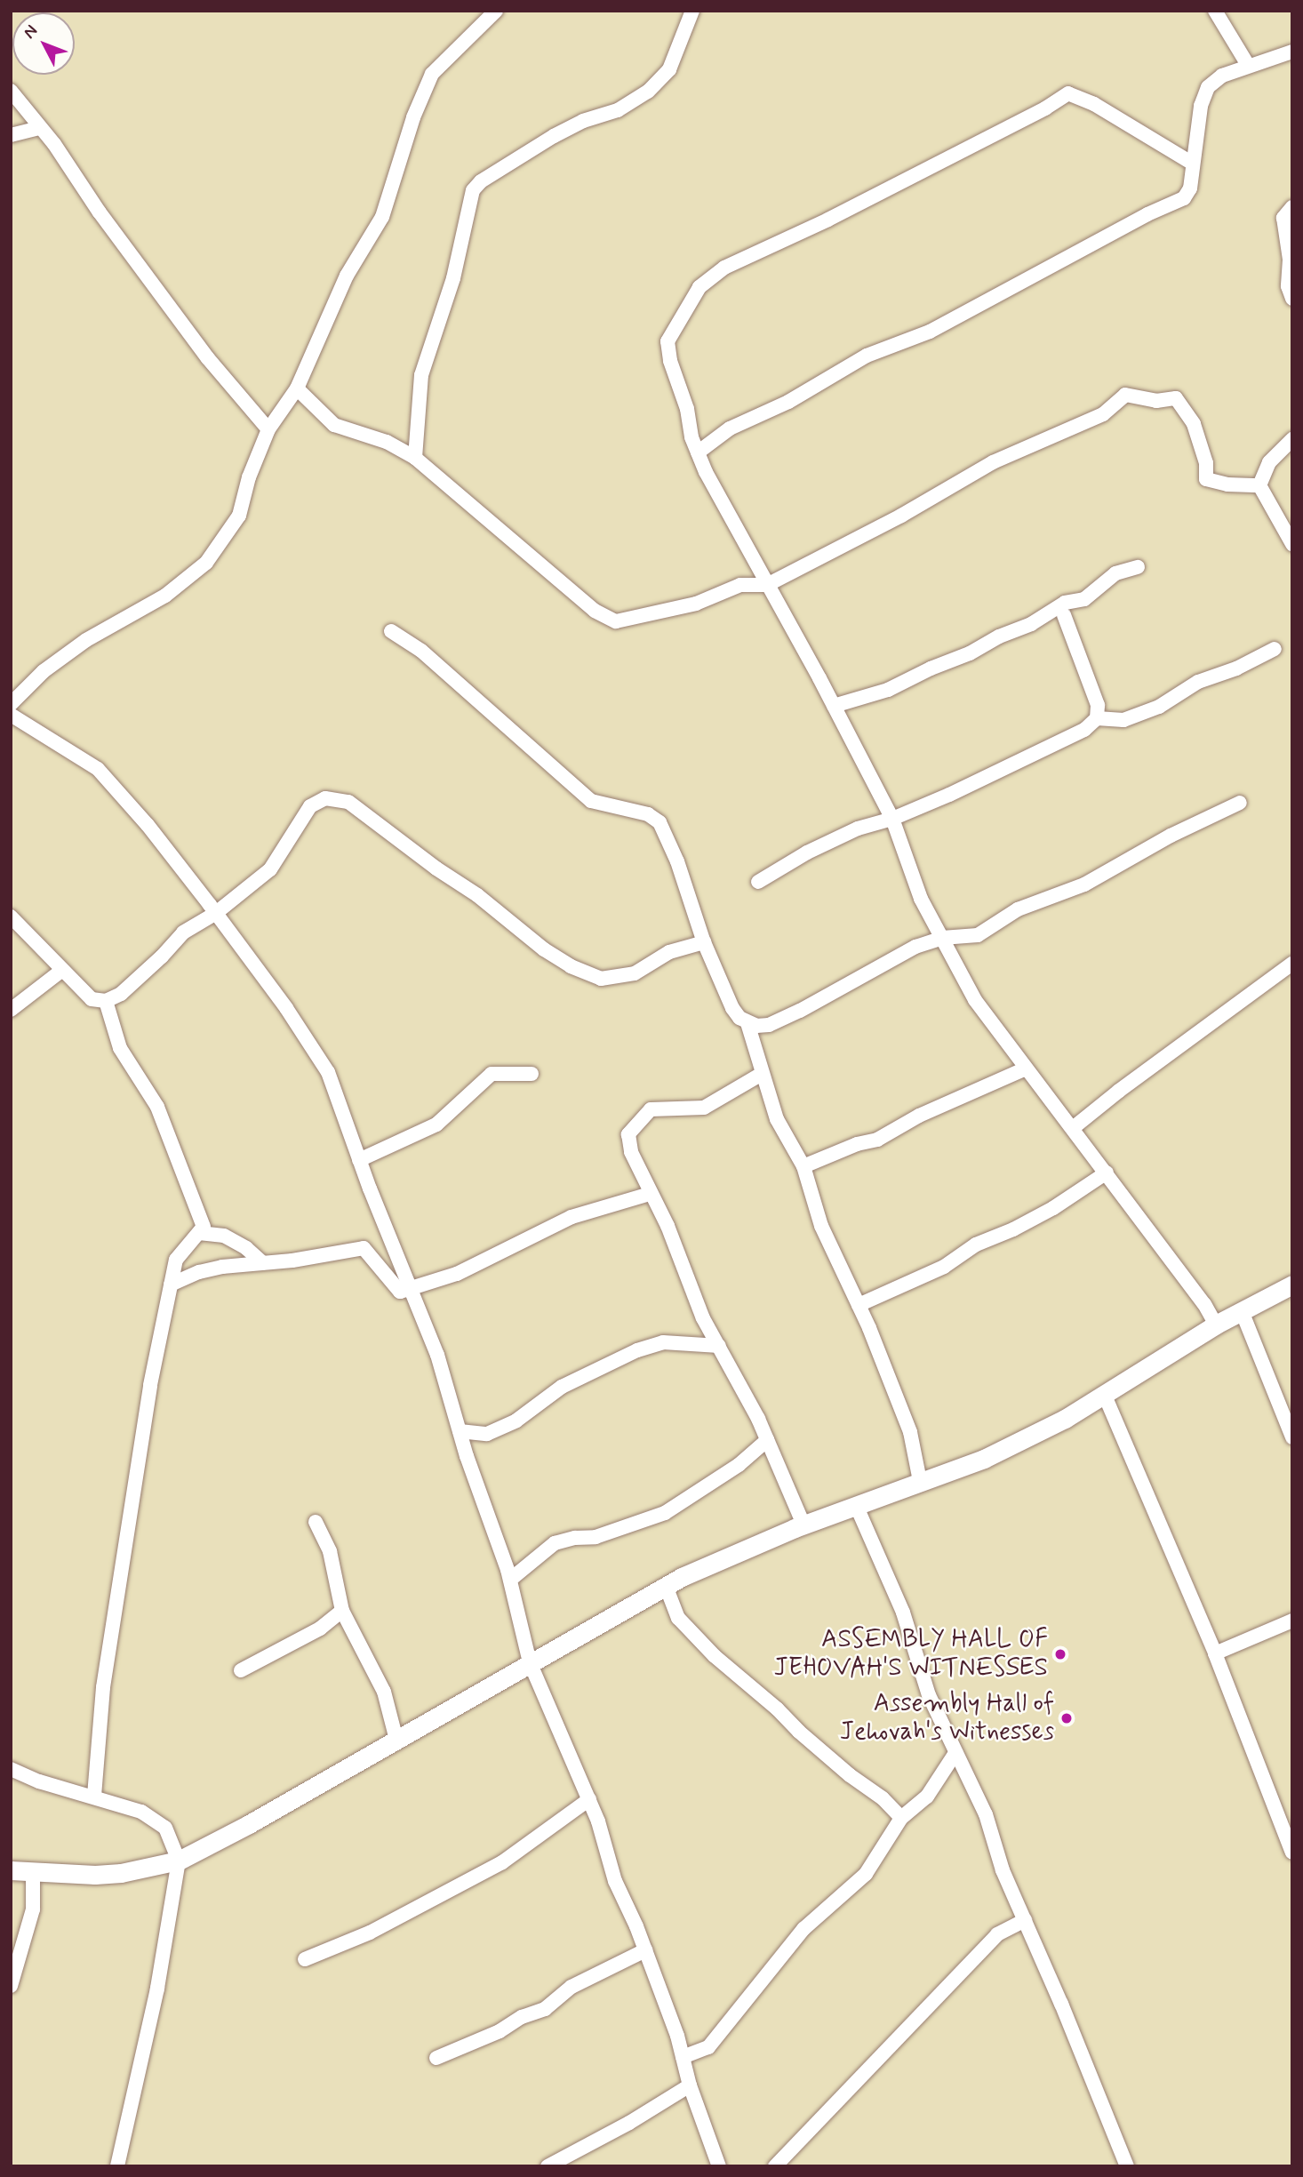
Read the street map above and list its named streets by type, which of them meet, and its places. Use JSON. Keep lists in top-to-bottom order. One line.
{"places":["ASSEMBLY HALL OF JEHOVAH'S WITNESSES","Assembly Hall of Jehovah's Witnesses"],"north":"top left"}
